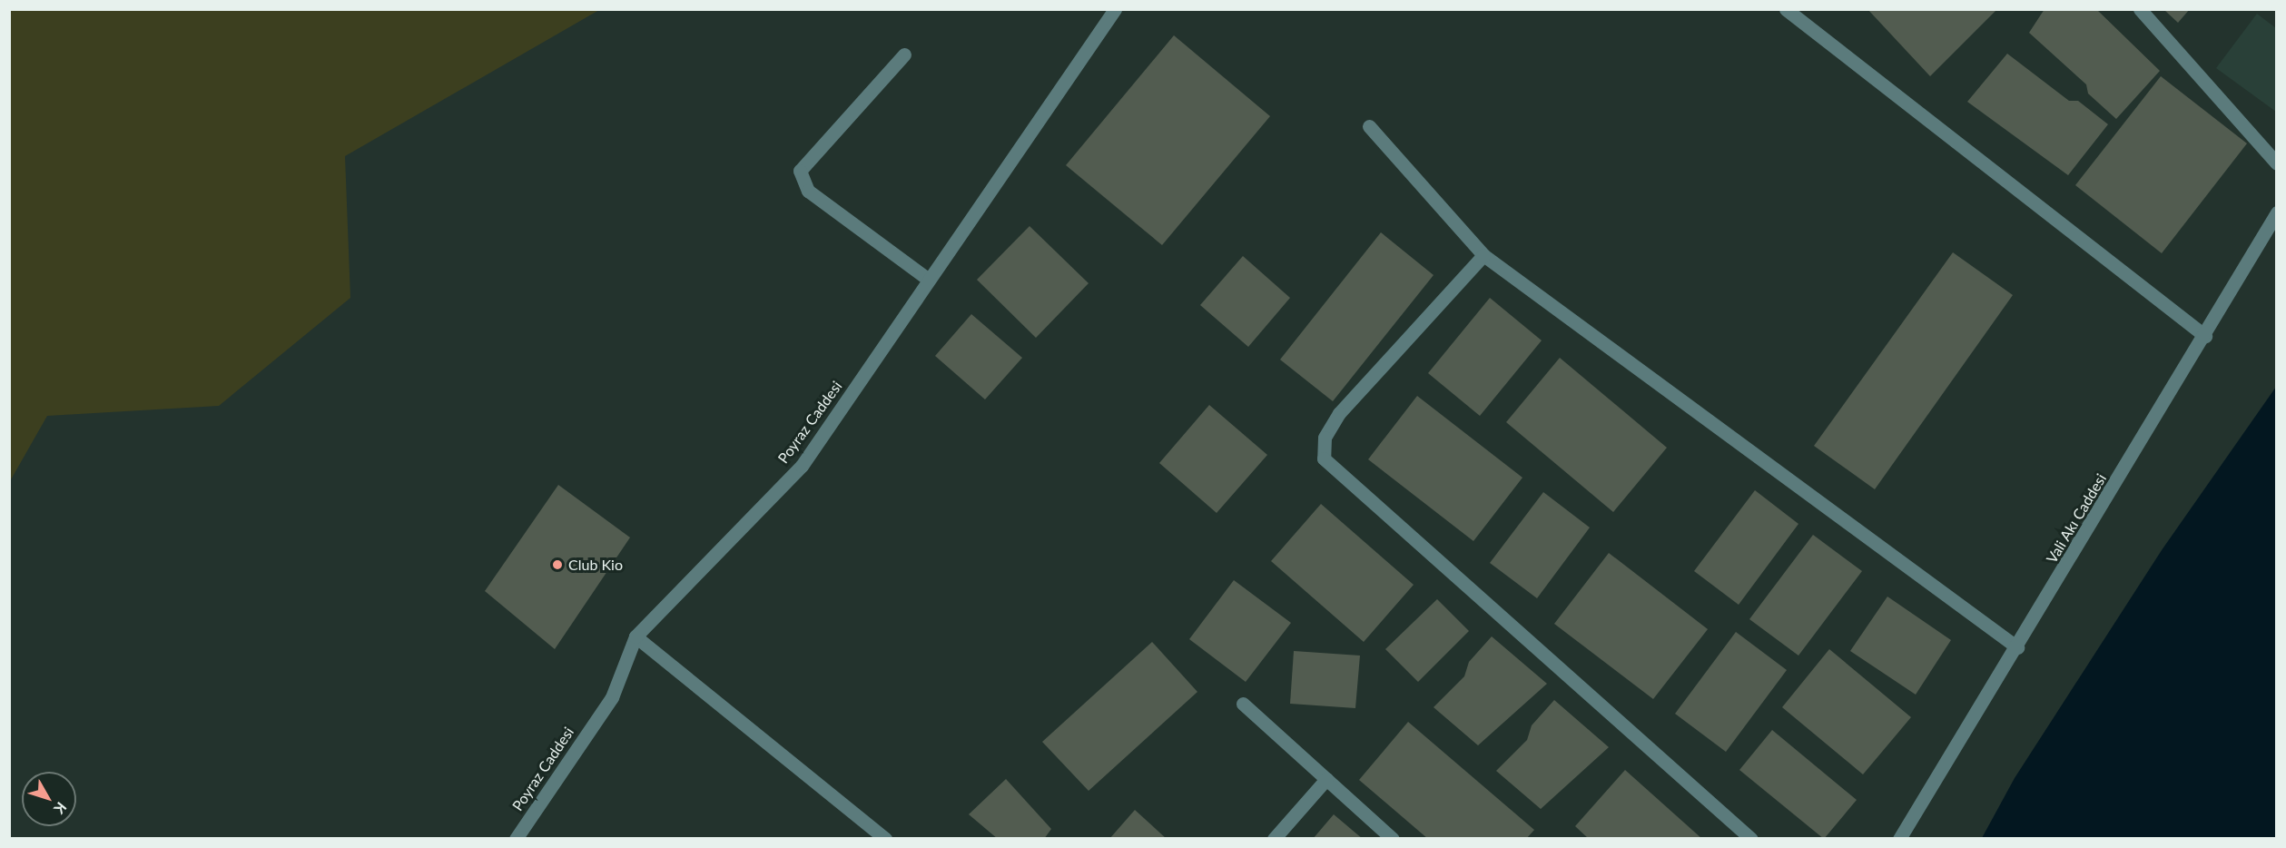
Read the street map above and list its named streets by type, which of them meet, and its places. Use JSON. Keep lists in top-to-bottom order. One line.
{"streets":{"street":["Poyraz Caddesi","Vali Akı Caddesi"]},"places":["Club Kio"],"north":"bottom right"}
